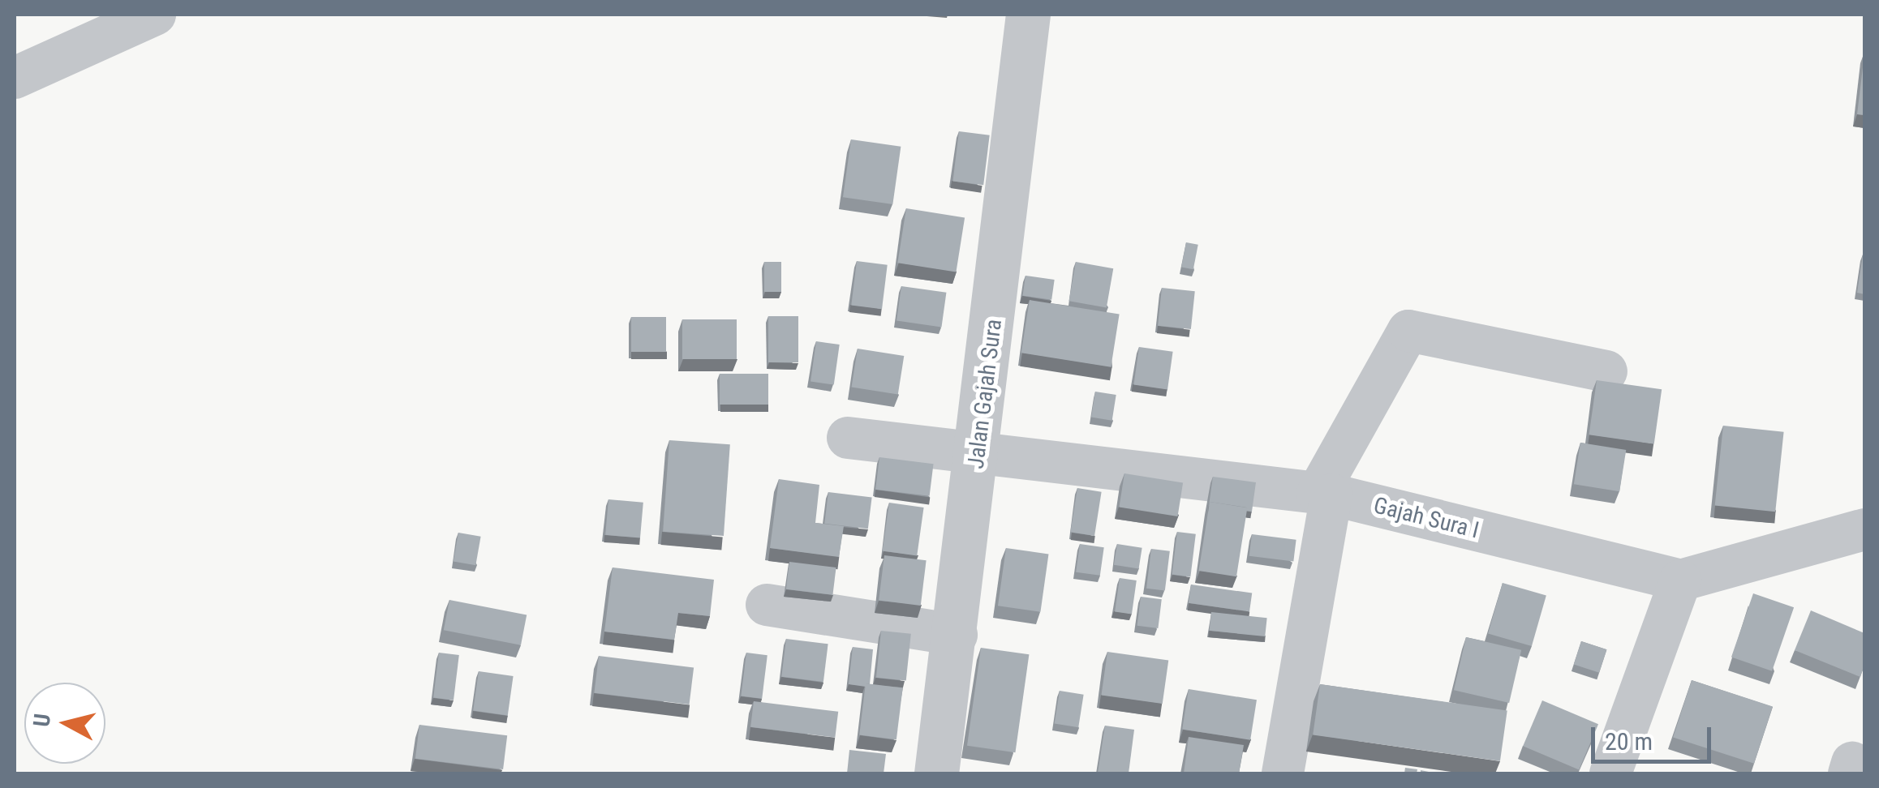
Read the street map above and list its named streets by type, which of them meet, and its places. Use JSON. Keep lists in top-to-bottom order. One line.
{"streets":{"street":["Jalan Gajah Sura","Gajah Sura I"]},"crossings":[["Jalan Gajah Sura","Gajah Sura I"]],"scale_bar":"20 m","north":"left"}
